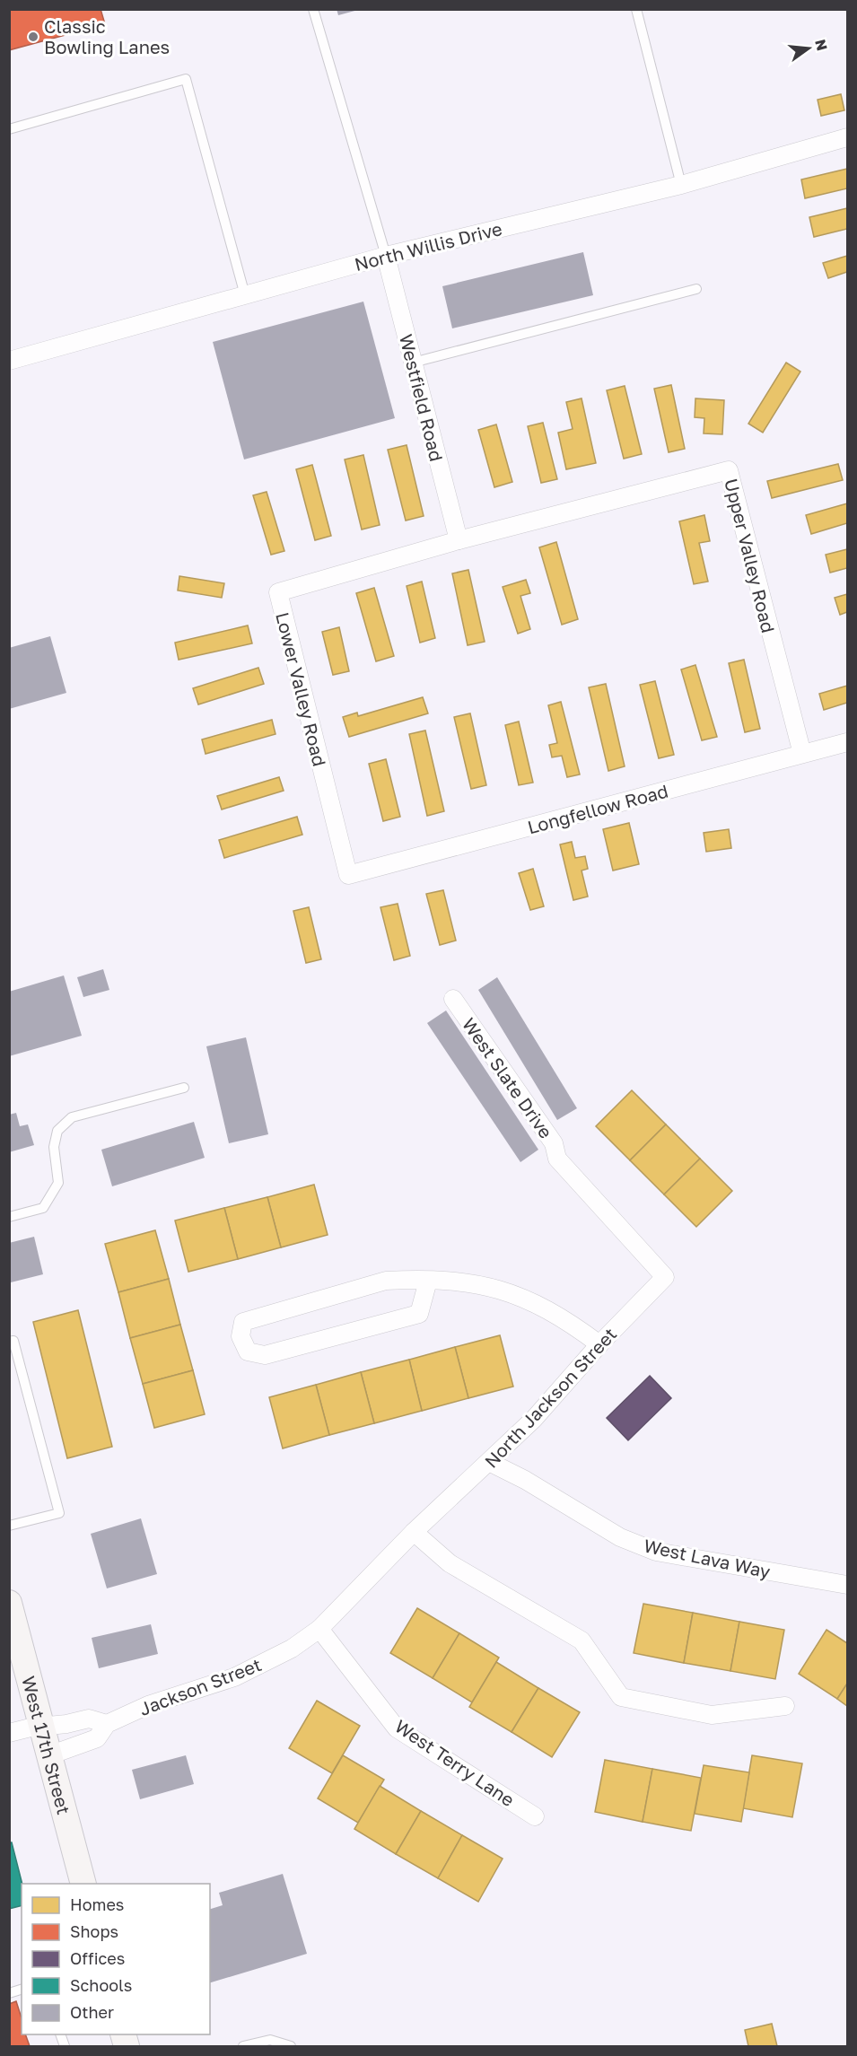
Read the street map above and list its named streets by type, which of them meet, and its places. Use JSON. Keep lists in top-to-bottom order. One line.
{"streets":{"main road":["West 17th Street"],"street":["North Willis Drive","Westfield Road","Upper Valley Road","Lower Valley Road","Longfellow Road","West Slate Drive","North Jackson Street","West Lava Way","Jackson Street","West Terry Lane"]},"crossings":[["North Willis Drive","Westfield Road"],["Westfield Road","Upper Valley Road"],["Westfield Road","Lower Valley Road"],["Upper Valley Road","Lower Valley Road"],["Upper Valley Road","Longfellow Road"],["Lower Valley Road","Longfellow Road"],["West Slate Drive","North Jackson Street"],["North Jackson Street","West Lava Way"],["North Jackson Street","Jackson Street"],["North Jackson Street","West Terry Lane"],["Jackson Street","West 17th Street"],["Jackson Street","West Terry Lane"]],"places":["Classic Bowling Lanes"],"legend":["Homes","Shops","Offices","Schools","Other"],"north":"right"}
